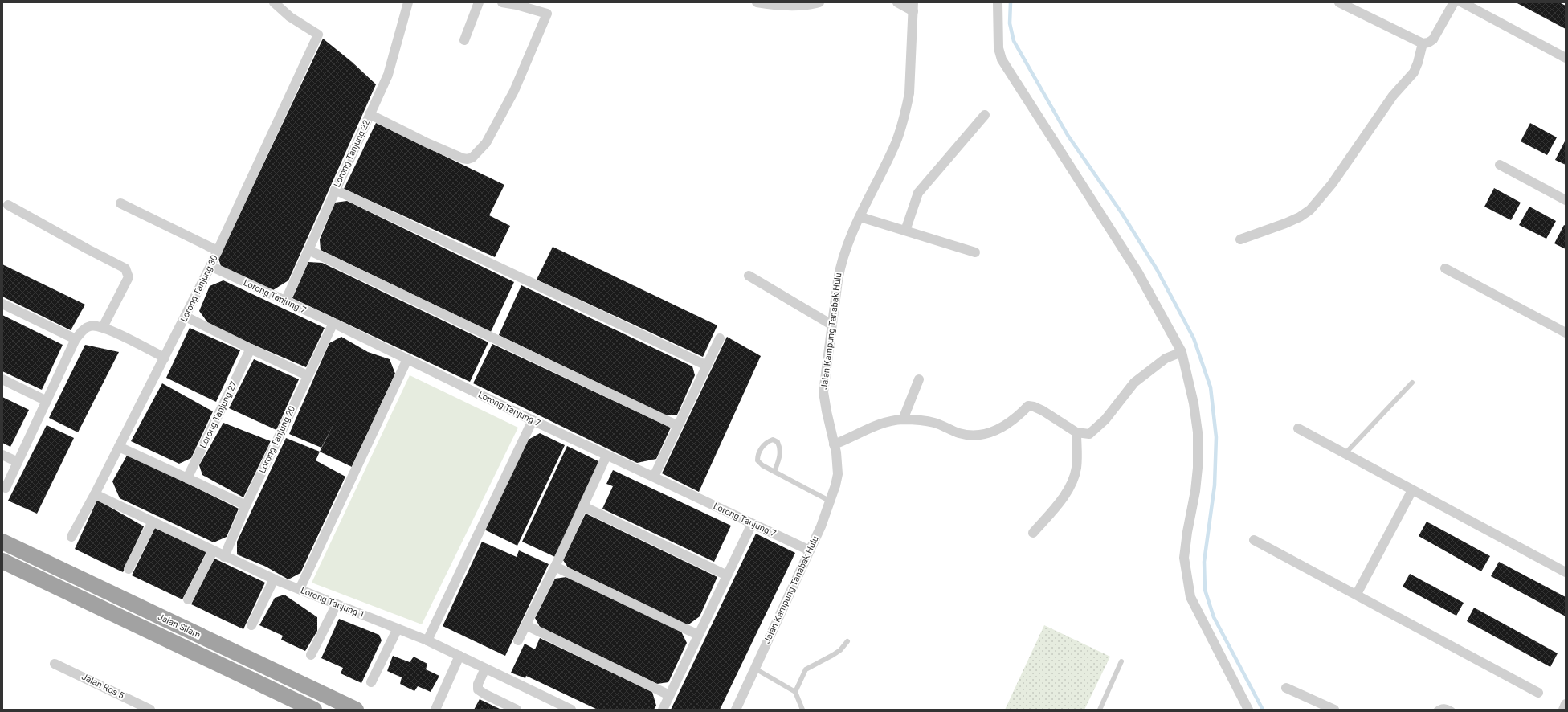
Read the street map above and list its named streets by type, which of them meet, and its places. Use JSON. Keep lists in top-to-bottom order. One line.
{"streets":{"highway":["Jalan Silam"],"street":["Lorong Tanjung 22","Lorong Tanjung 30","Lorong Tanjung 7","Jalan Kampung Tanabak Hulu","Lorong Tanjung 27","Lorong Tanjung 20","Lorong Tanjung 1","Jalan Ros 5"]},"crossings":[["Lorong Tanjung 22","Lorong Tanjung 7"],["Lorong Tanjung 30","Lorong Tanjung 7"],["Lorong Tanjung 30","Lorong Tanjung 1"],["Lorong Tanjung 7","Jalan Kampung Tanabak Hulu"],["Lorong Tanjung 7","Lorong Tanjung 20"],["Lorong Tanjung 20","Lorong Tanjung 1"]]}
